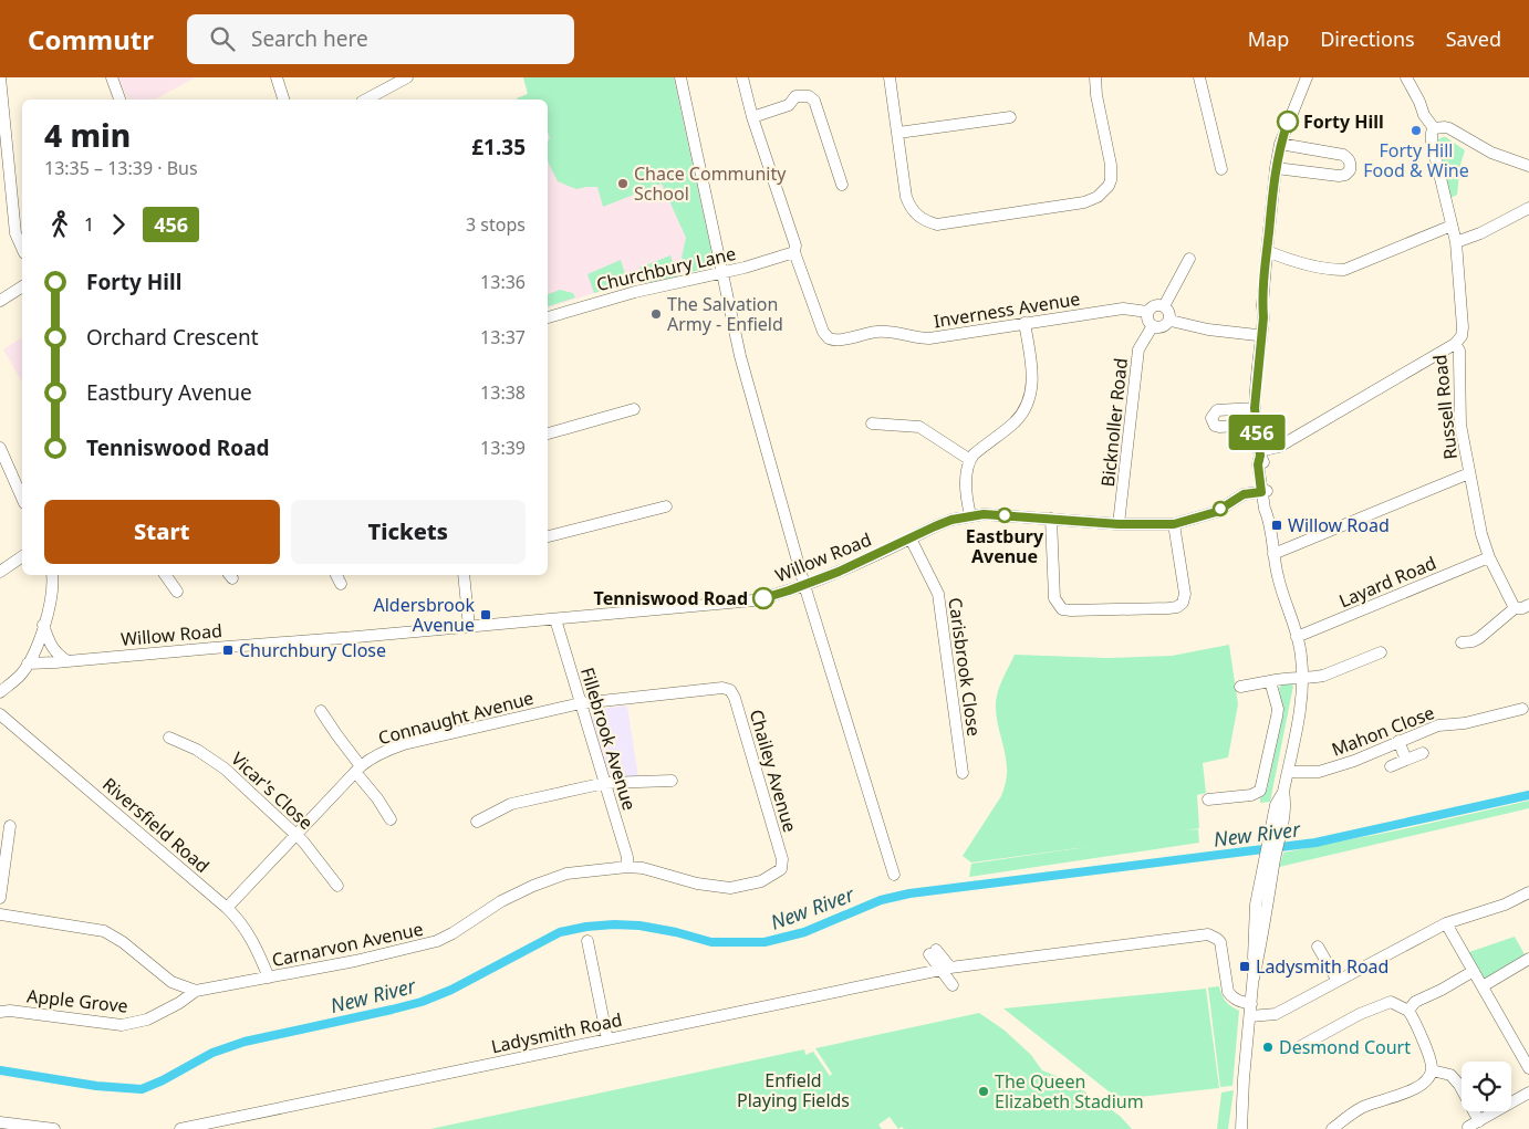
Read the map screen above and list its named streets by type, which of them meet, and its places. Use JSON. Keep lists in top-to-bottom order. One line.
{"streets":{"street":["Churchbury Lane","Inverness Avenue","Russell Road","Bicknoller Road","Willow Road","Layard Road","Carisbrook Close","Connaught Avenue","Mahon Close","Fillebrook Avenue","Chailey Avenue","Vicar's Close","Riversfield Road","Carnarvon Avenue","Apple Grove","Ladysmith Road"]},"crossings":[["Churchbury Lane","Inverness Avenue"],["Inverness Avenue","Bicknoller Road"],["Russell Road","Layard Road"],["Bicknoller Road","Willow Road"],["Willow Road","Carisbrook Close"],["Willow Road","Fillebrook Avenue"],["Connaught Avenue","Fillebrook Avenue"],["Connaught Avenue","Chailey Avenue"],["Connaught Avenue","Vicar's Close"],["Connaught Avenue","Riversfield Road"],["Fillebrook Avenue","Carnarvon Avenue"],["Chailey Avenue","Carnarvon Avenue"],["Riversfield Road","Carnarvon Avenue"],["Carnarvon Avenue","Apple Grove"]],"water":["New River"],"parks":["Enfield Playing Fields"],"places":{"other":["Forty Hill","Forty Hill Food & Wine","Chace Community School","The Salvation Army - Enfield","Eastbury Avenue","Tenniswood Road","Desmond Court","The Queen Elizabeth Stadium"],"transit":["Willow Road","Aldersbrook Avenue","Churchbury Close","Ladysmith Road"]},"lines":["bus line 456"],"page":{"header":"Commutr","search":"Search here","nav":["Map","Directions","Saved"],"on_map":"456","heading":["4 min","13:35 – 13:39 · Bus","£1.35"],"legs":["1","456","3 stops"],"list":[{"name":"Forty Hill","value":"13:36"},{"name":"Orchard Crescent","value":"13:37"},{"name":"Eastbury Avenue","value":"13:38"},{"name":"Tenniswood Road","value":"13:39"}],"buttons":["Start","Tickets"]}}
